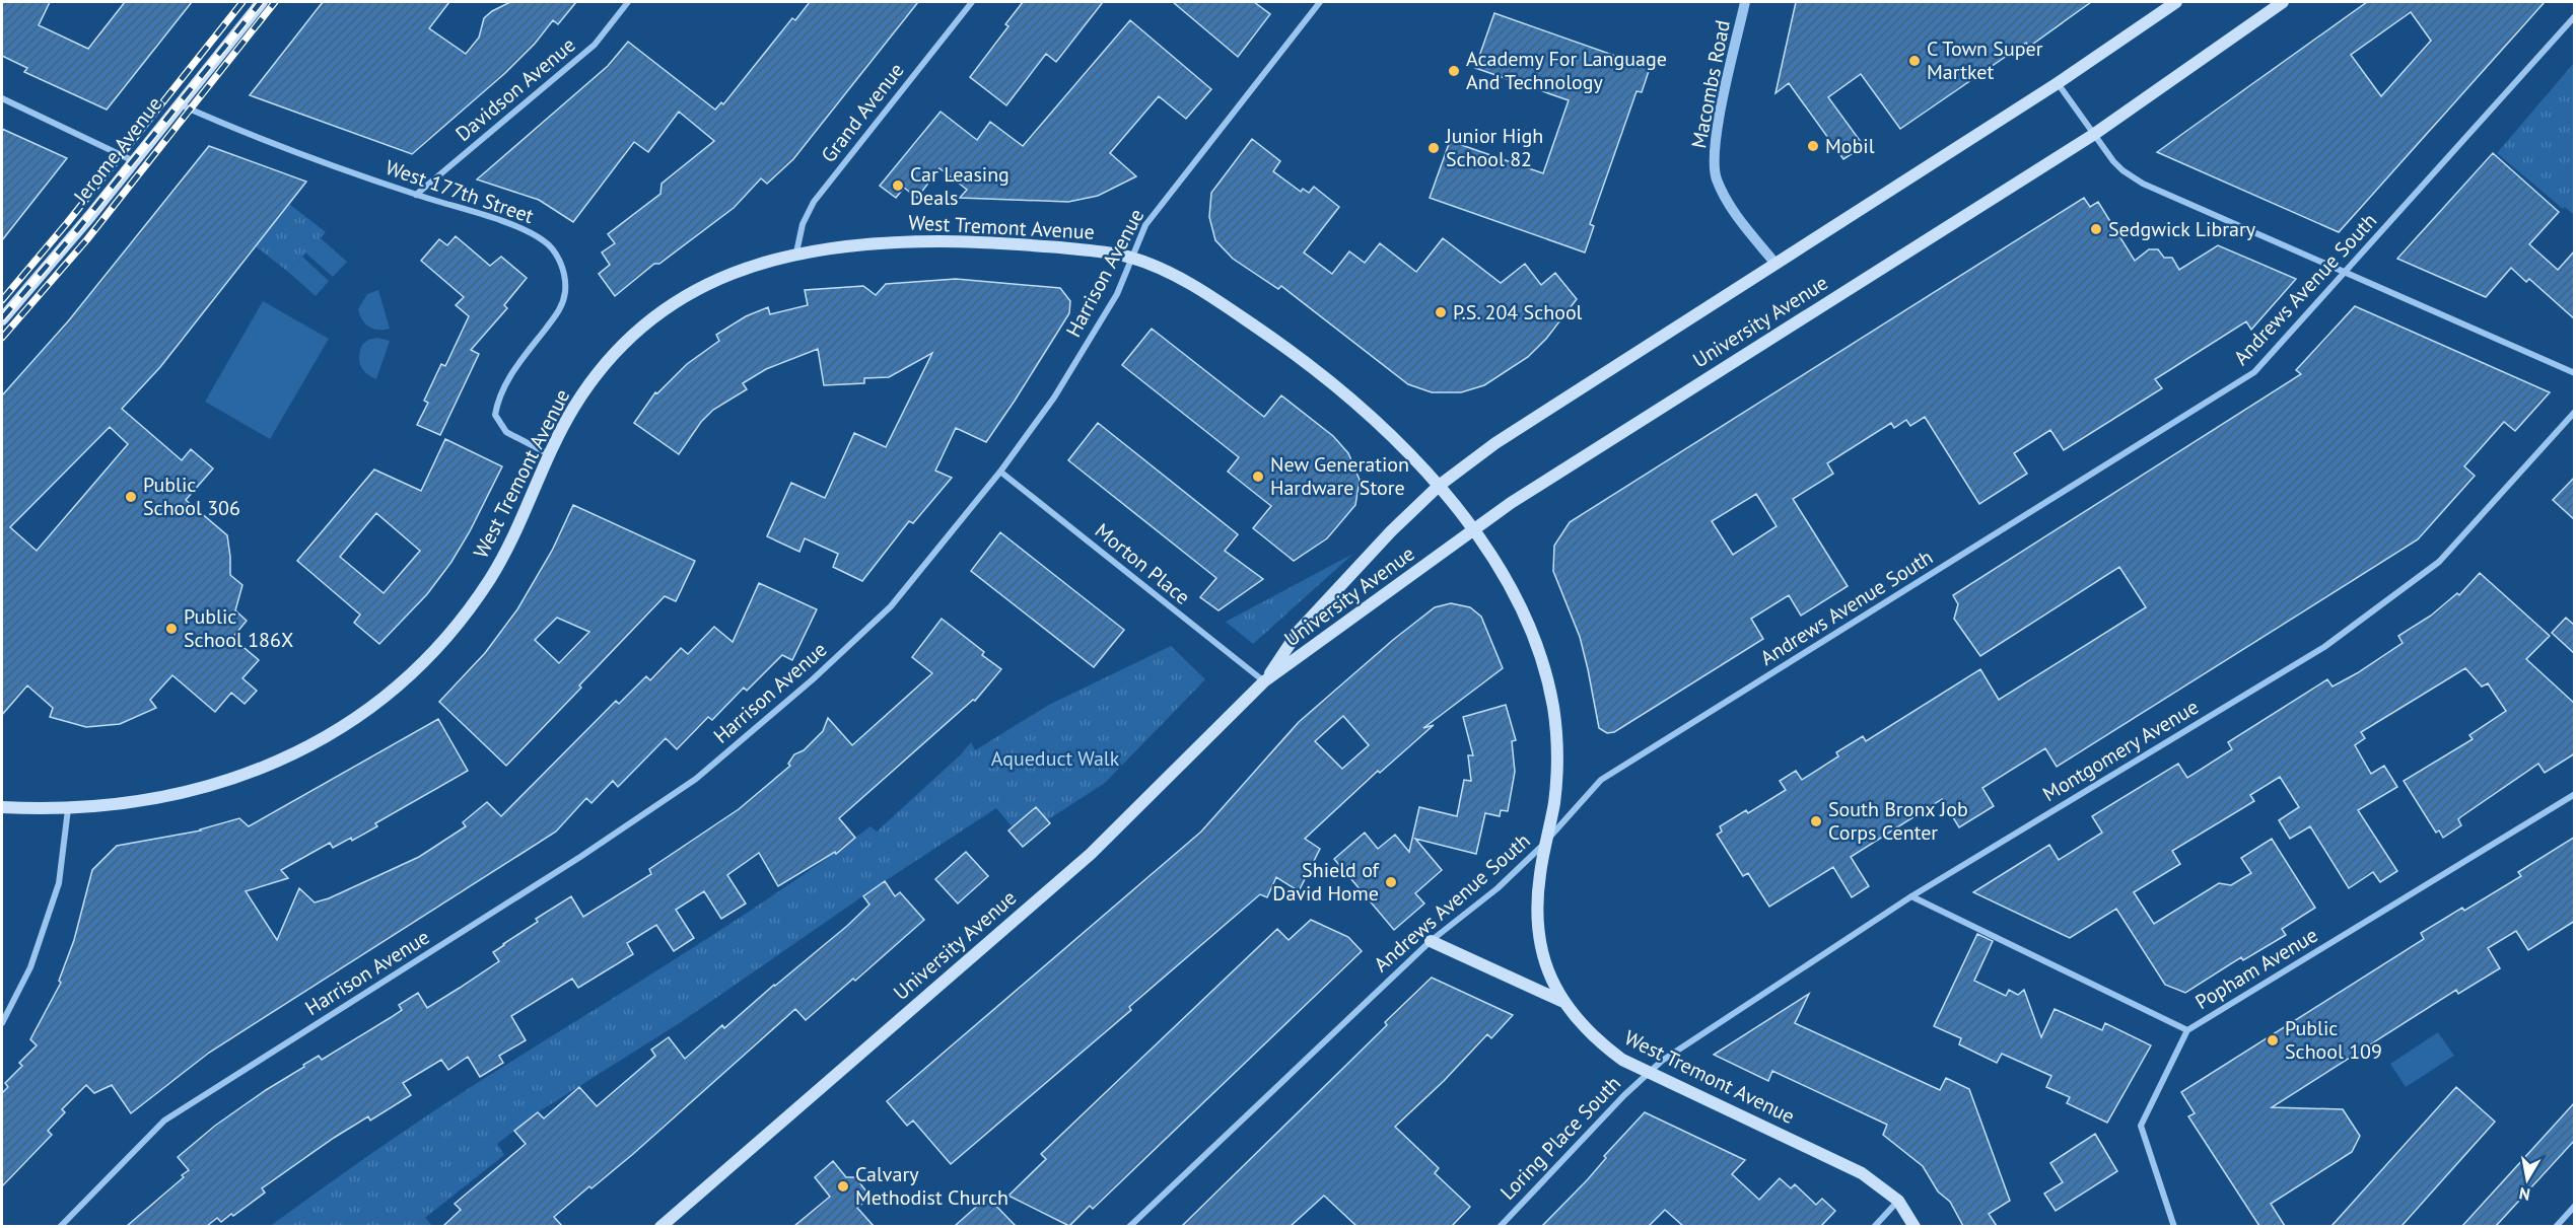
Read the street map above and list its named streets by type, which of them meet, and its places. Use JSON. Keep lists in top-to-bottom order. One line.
{"streets":{"main road":["Jerome Avenue","West Tremont Avenue","University Avenue"],"street":["Macombs Road","Davidson Avenue","Grand Avenue","West 177th Street","Harrison Avenue","Andrews Avenue South","Morton Place","Montgomery Avenue","Popham Avenue","Loring Place South"]},"crossings":[["Macombs Road","University Avenue"],["Davidson Avenue","West 177th Street"],["Grand Avenue","West Tremont Avenue"],["Jerome Avenue","West 177th Street"],["West 177th Street","West Tremont Avenue"],["West Tremont Avenue","Harrison Avenue"],["West Tremont Avenue","Andrews Avenue South"],["West Tremont Avenue","University Avenue"],["West Tremont Avenue","Montgomery Avenue"],["West Tremont Avenue","Loring Place South"],["Harrison Avenue","Morton Place"],["University Avenue","Morton Place"],["Montgomery Avenue","Popham Avenue"],["Montgomery Avenue","Loring Place South"]],"parks":["Aqueduct Walk"],"places":["C Town Super Martket","Academy For Language And Technology","Mobil","Junior High School 82","Car Leasing Deals","Sedgwick Library","P.S. 204 School","New Generation Hardware Store","Public School 306","Public School 186X","South Bronx Job Corps Center","Shield of David Home","Public School 109","Calvary Methodist Church"],"north":"bottom"}
